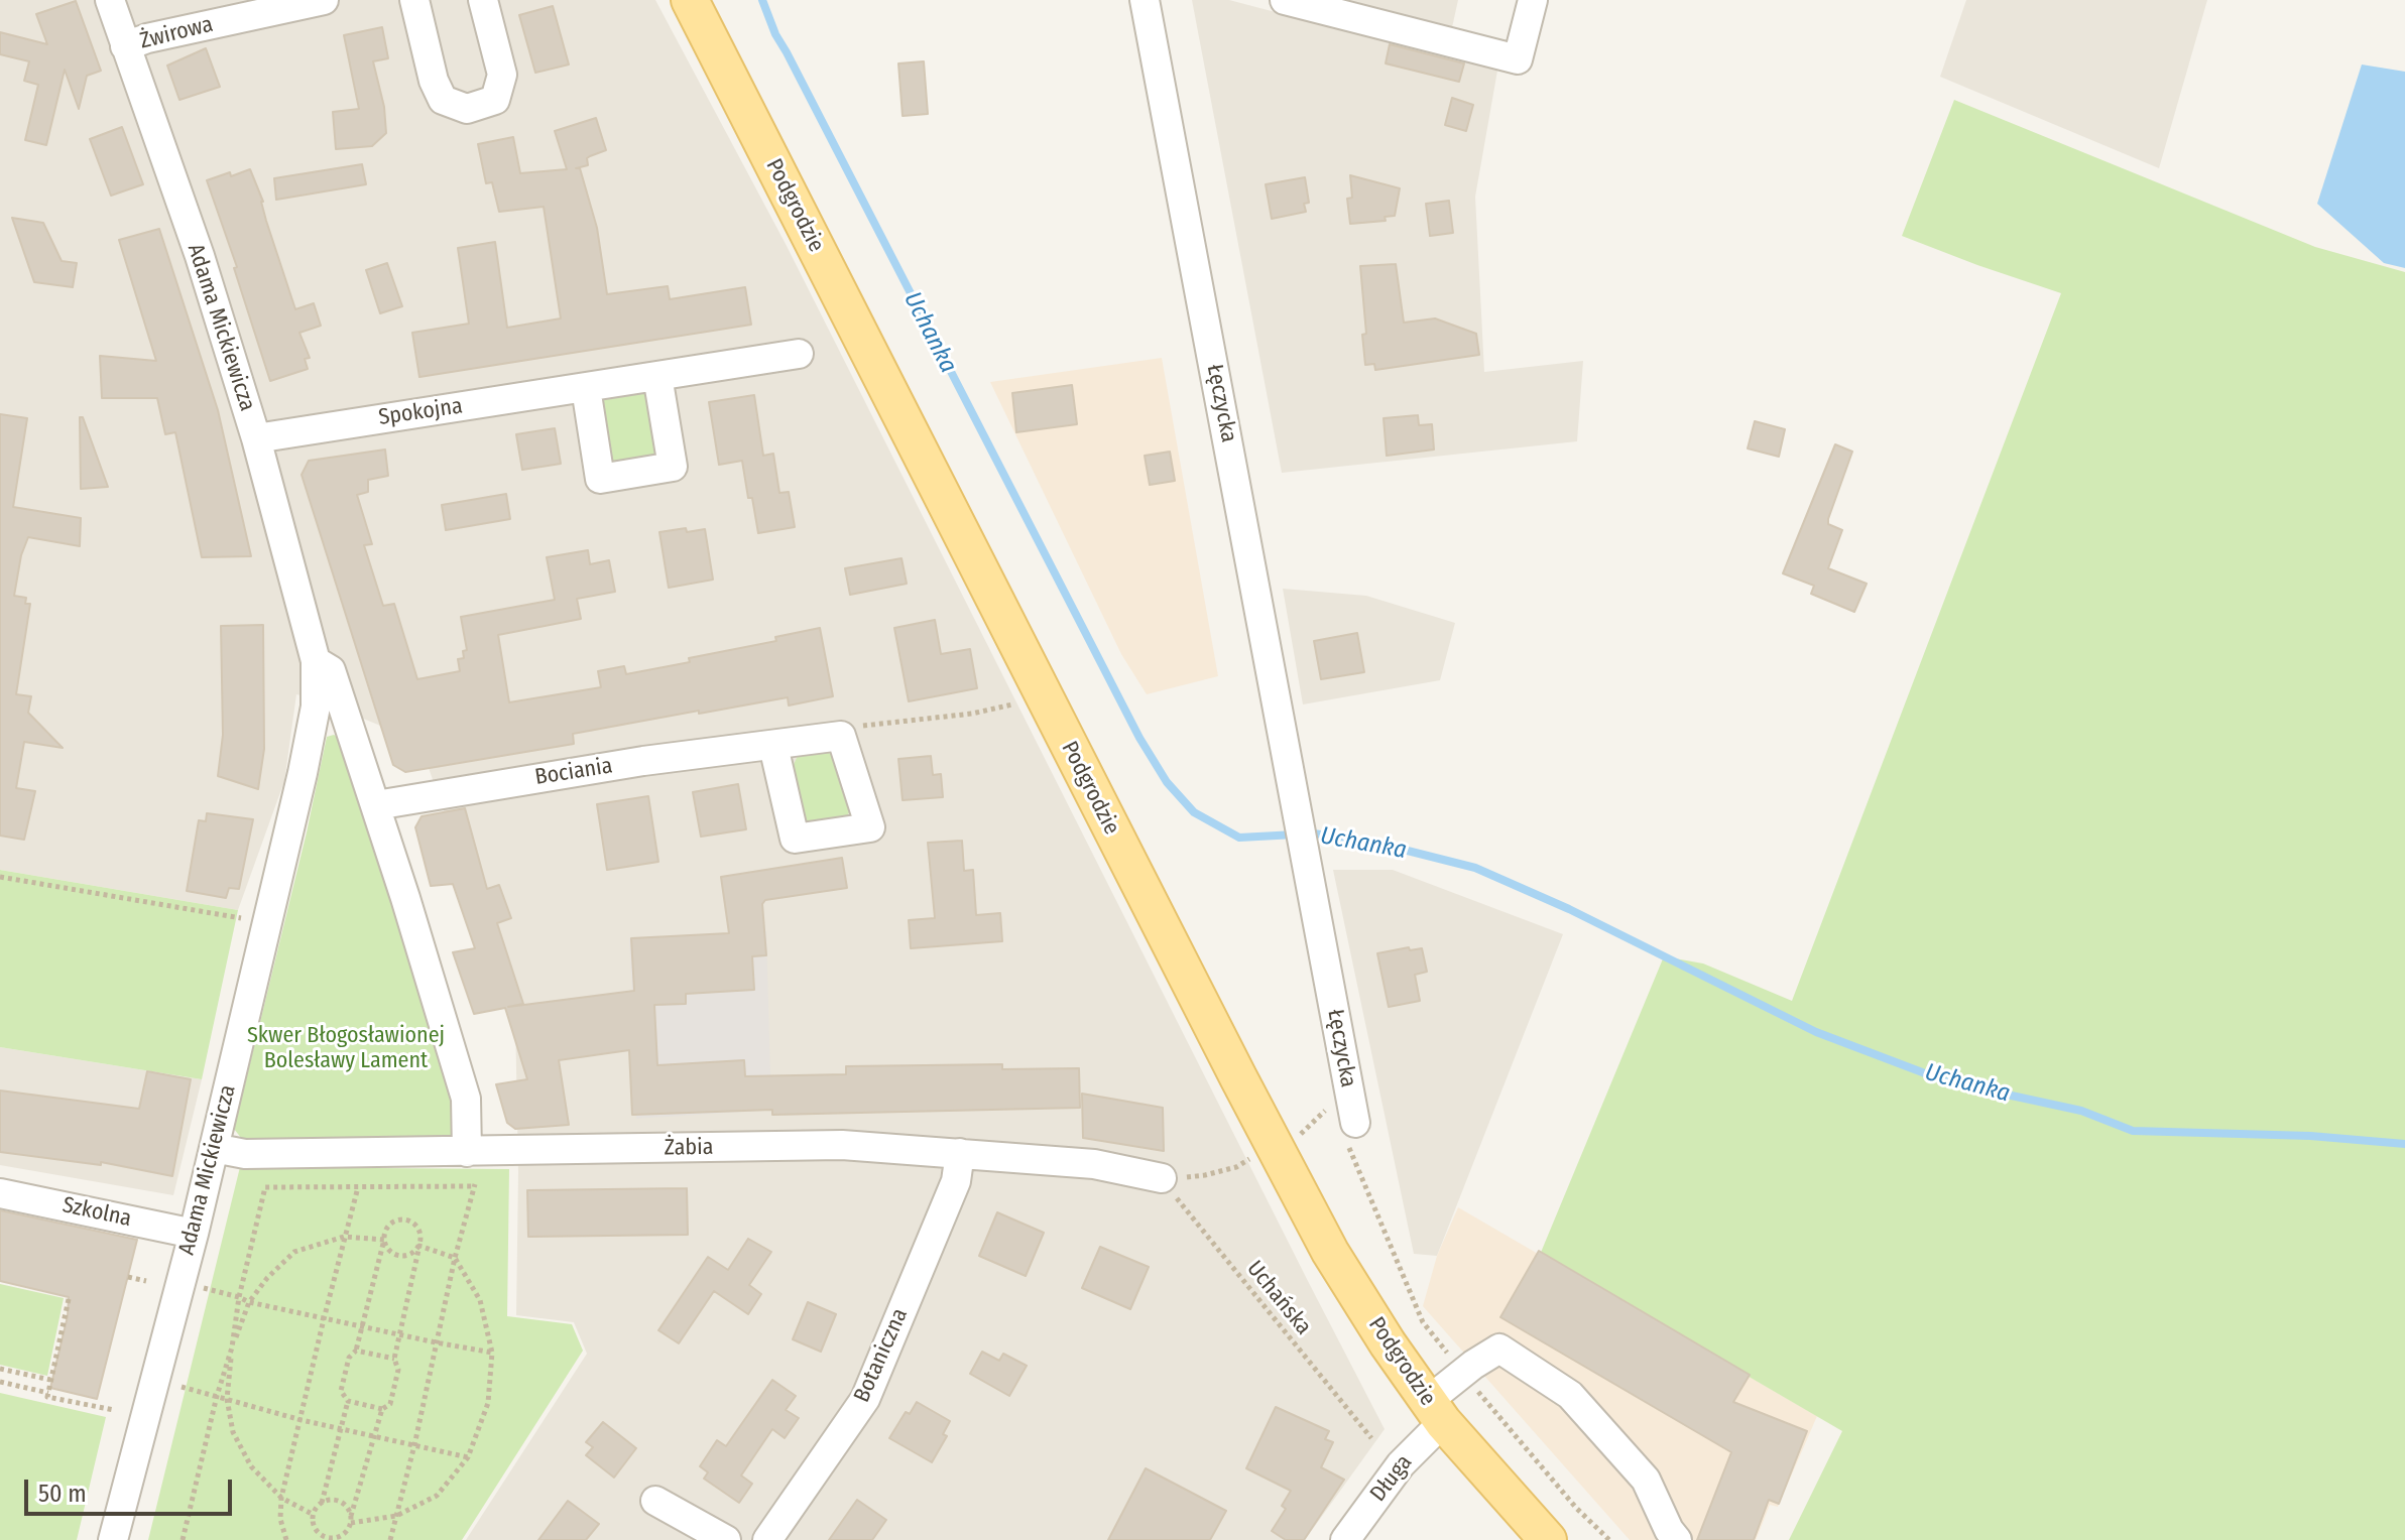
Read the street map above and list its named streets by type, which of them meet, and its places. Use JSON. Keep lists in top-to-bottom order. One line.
{"streets":{"main road":["Podgrodzie"],"street":["Żwirowa","Adama Mickiewicza","Łęczycka","Spokojna","Bociania","Żabia","Szkolna","Botaniczna","Długa"],"path":["Uchańska"]},"crossings":[["Żwirowa","Adama Mickiewicza"],["Podgrodzie","Długa"],["Adama Mickiewicza","Spokojna"],["Adama Mickiewicza","Bociania"],["Adama Mickiewicza","Żabia"],["Adama Mickiewicza","Szkolna"],["Żabia","Uchańska"],["Żabia","Botaniczna"]],"water":["Uchanka"],"parks":["Skwer Błogosławionej Bolesławy Lament"],"scale_bar":"50 m"}
